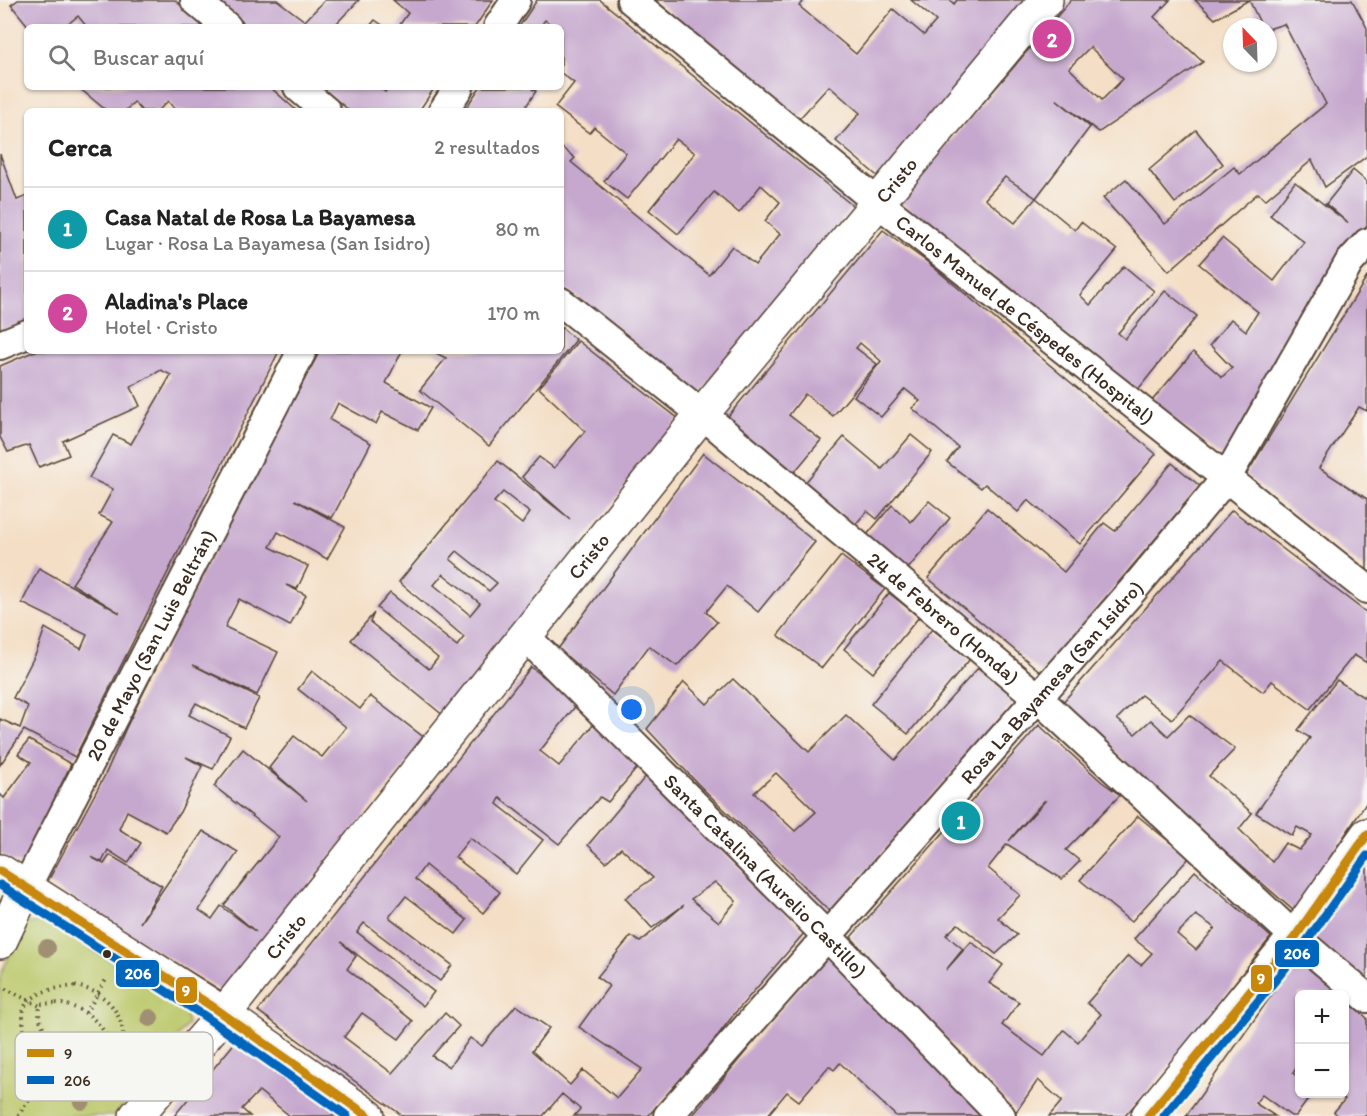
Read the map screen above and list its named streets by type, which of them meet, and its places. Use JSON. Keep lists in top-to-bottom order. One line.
{"streets":{"street":["Cristo","Carlos Manuel de Céspedes (Hospital)","24 de Febrero (Honda)","20 de Mayo (San Luis Beltrán)","Rosa La Bayamesa (San Isidro)","Santa Catalina (Aurelio Castillo)"]},"crossings":[["Cristo","Carlos Manuel de Céspedes (Hospital)"],["Cristo","24 de Febrero (Honda)"],["Cristo","Santa Catalina (Aurelio Castillo)"],["Carlos Manuel de Céspedes (Hospital)","Rosa La Bayamesa (San Isidro)"],["24 de Febrero (Honda)","Rosa La Bayamesa (San Isidro)"],["Rosa La Bayamesa (San Isidro)","Santa Catalina (Aurelio Castillo)"]],"lines":["transit line 9","transit line 206"],"legend":["9","206"],"north":"top left","page":{"pins":["2","1"],"search":"Buscar aquí","heading":["Cerca","2 resultados"],"list":[{"mark":"1","name":"Casa Natal de Rosa La Bayamesa","note":"Lugar · Rosa La Bayamesa (San Isidro)","value":"80 m"},{"mark":"2","name":"Aladina's Place","note":"Hotel · Cristo","value":"170 m"}],"map_buttons":["+","−"]}}
